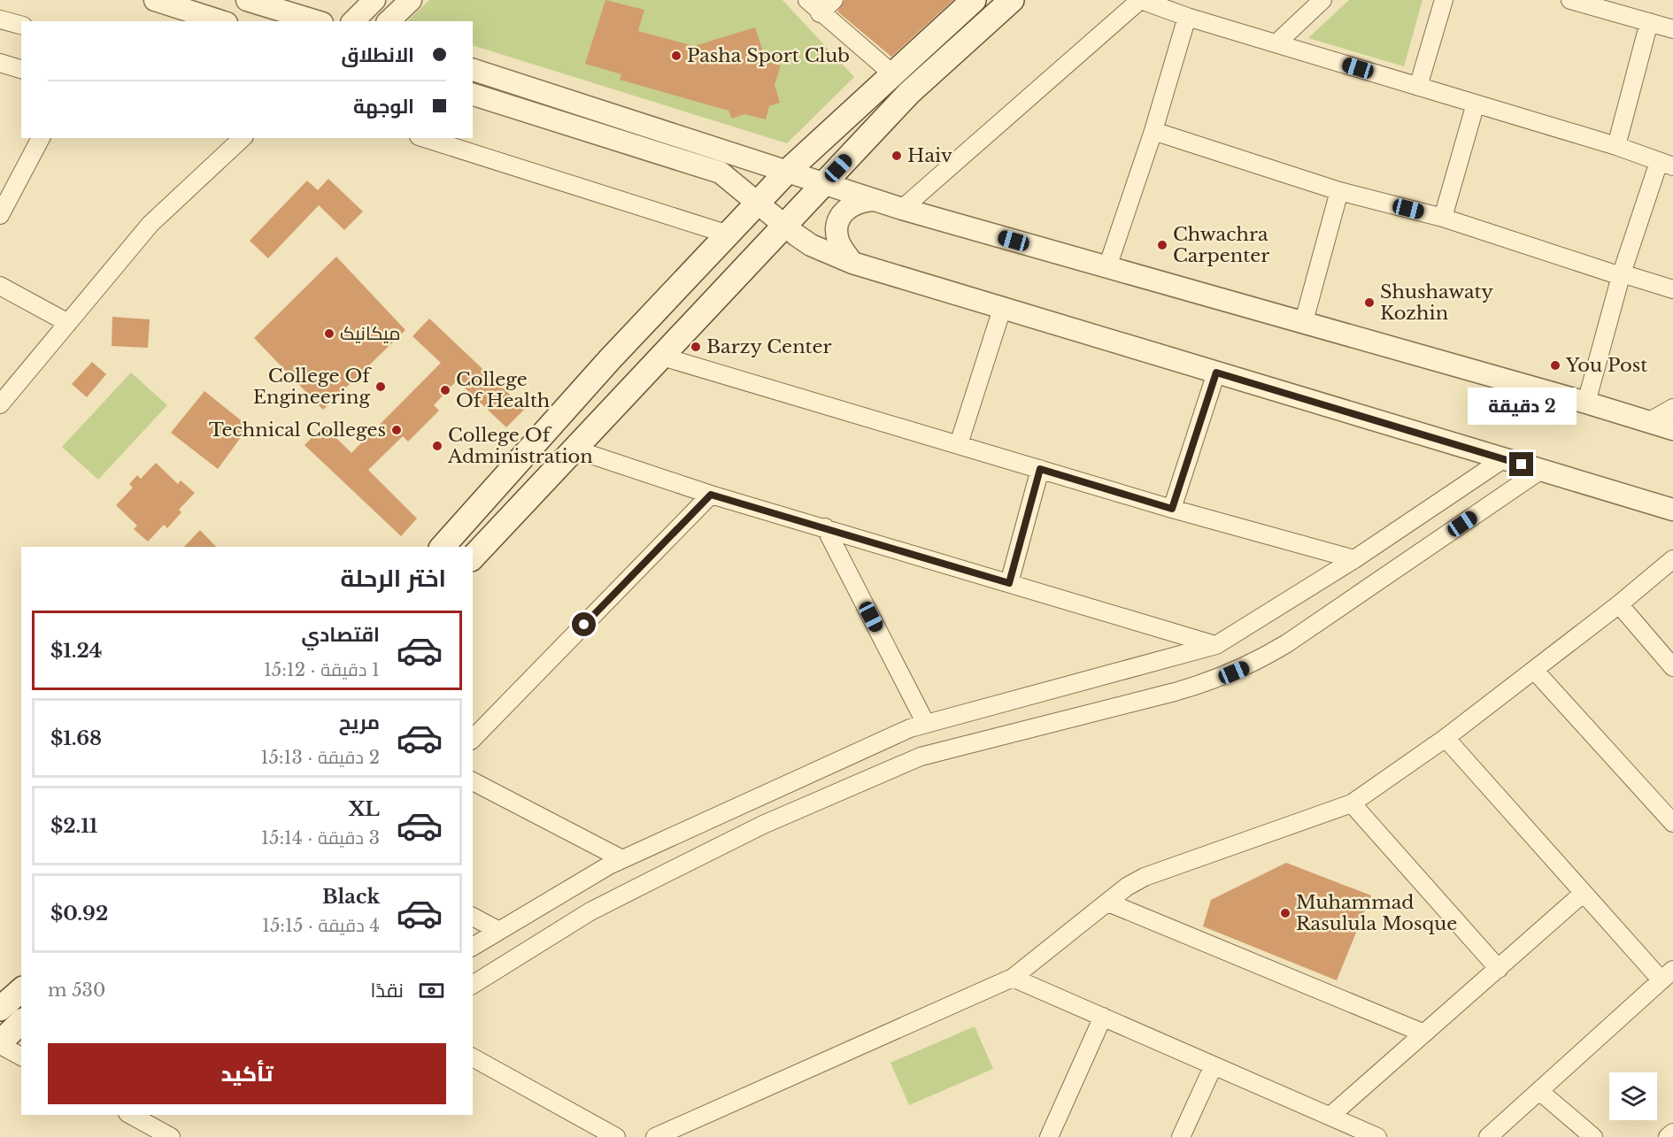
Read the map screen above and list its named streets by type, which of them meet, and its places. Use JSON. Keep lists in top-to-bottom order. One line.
{"places":["Pasha Sport Club","Haiv","Chwachra Carpenter","Shushawaty Kozhin","میکانیک","Barzy Center","You Post","College Of Engineering","College Of Health","Technical Colleges","College Of Administration","Muhammad Rasulula Mosque"],"page":{"banner":["الانطلاق","الوجهة"],"bubble":"2 دقيقة","heading":"اختر الرحلة","list":[{"name":"اقتصادي","note":"1 دقيقة · 15:12","value":"$1.24"},{"name":"مريح","note":"2 دقيقة · 15:13","value":"$1.68"},{"name":"XL","note":"3 دقيقة · 15:14","value":"$2.11"},{"name":"Black","note":"4 دقيقة · 15:15","value":"$0.92"}],"pay":["نقدًا","530 m"],"buttons":"تأكيد"}}
